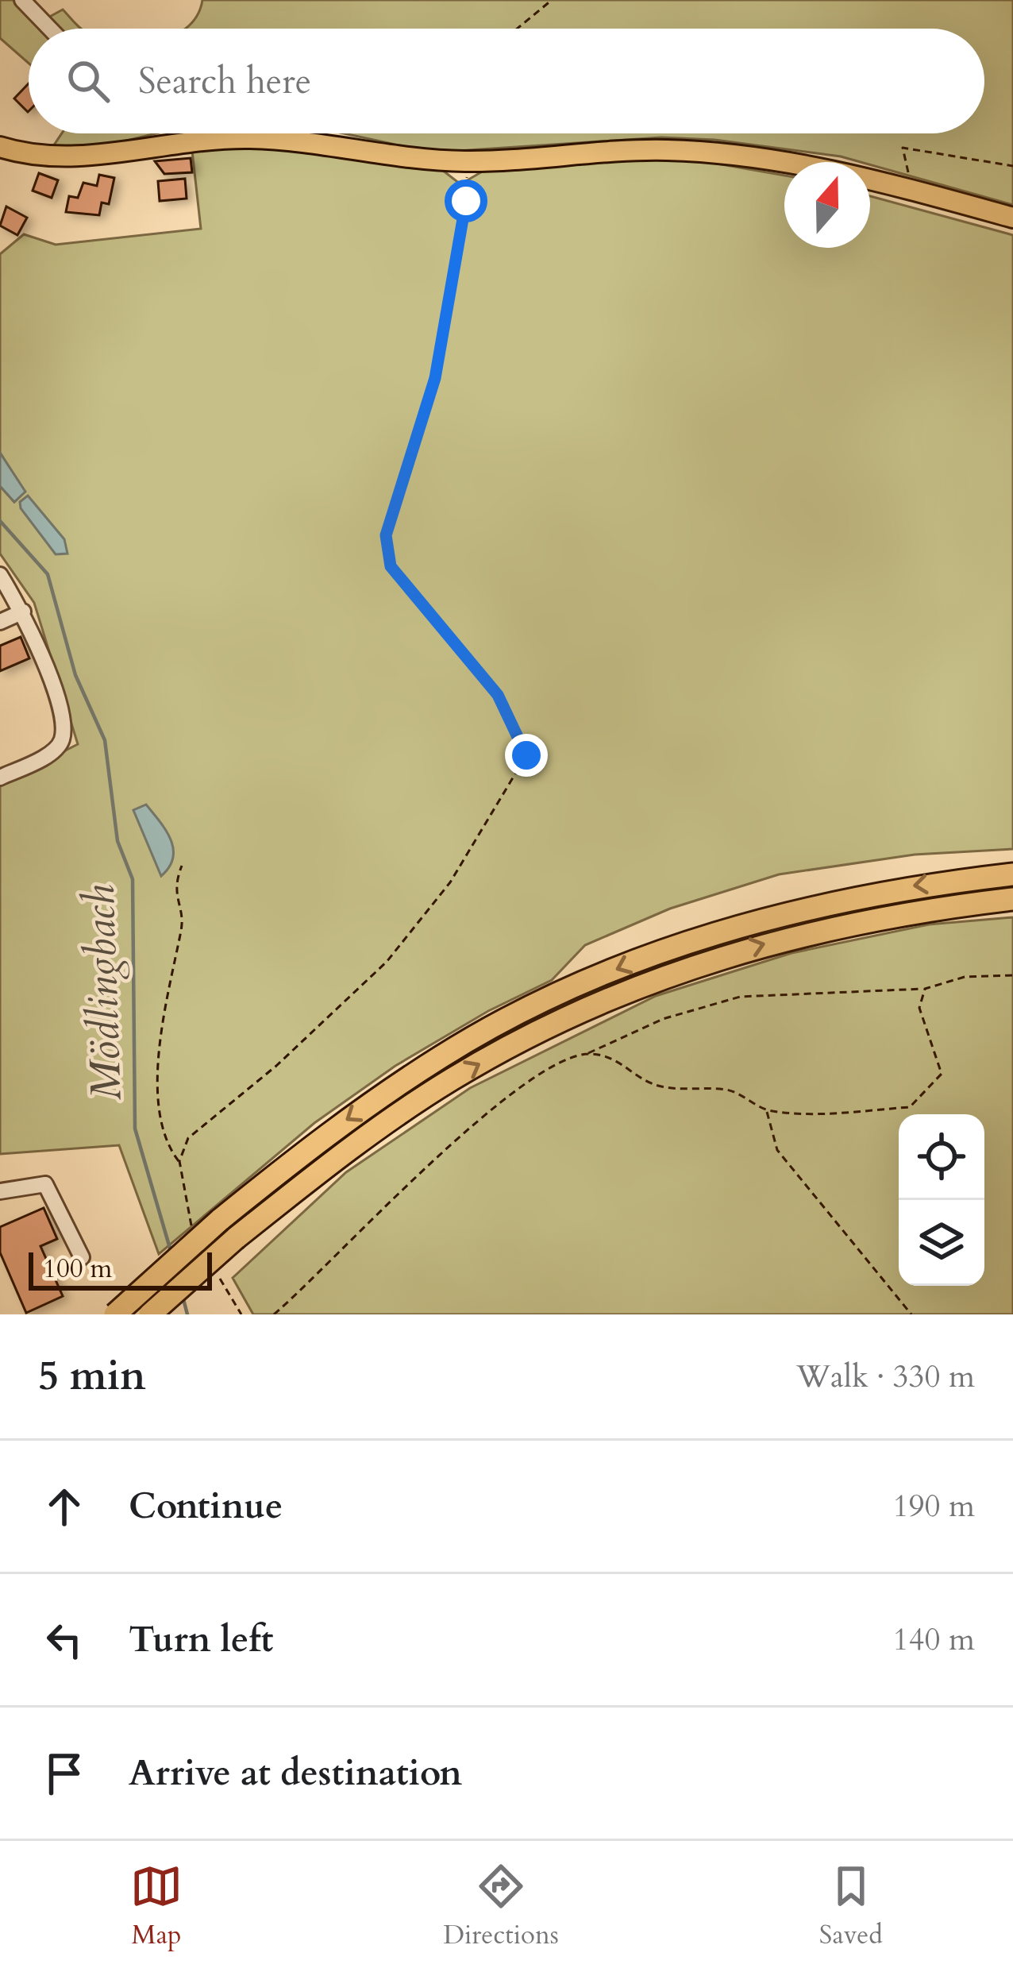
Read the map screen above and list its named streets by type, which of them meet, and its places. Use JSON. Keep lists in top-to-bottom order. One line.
{"water":["Mödlingbach"],"scale_bar":"100 m","north":"top","page":{"search":"Search here","scale":"100 m","heading":["5 min","Walk · 330 m"],"list":[["Continue","190 m"],["Turn left","140 m"],"Arrive at destination"],"nav":["Map","Directions","Saved"]}}
